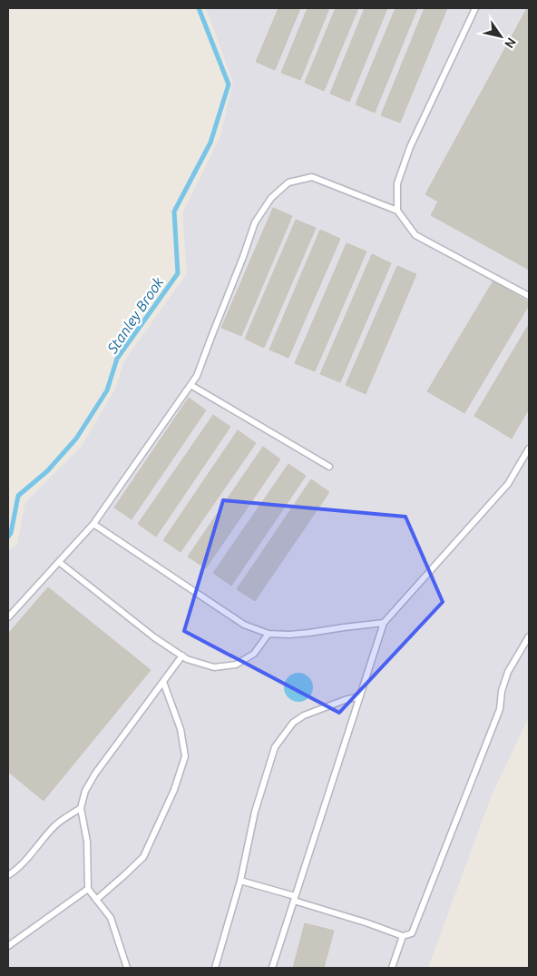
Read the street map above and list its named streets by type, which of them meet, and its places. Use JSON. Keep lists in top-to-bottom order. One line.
{"water":["Stanley Brook"],"north":"bottom right"}
